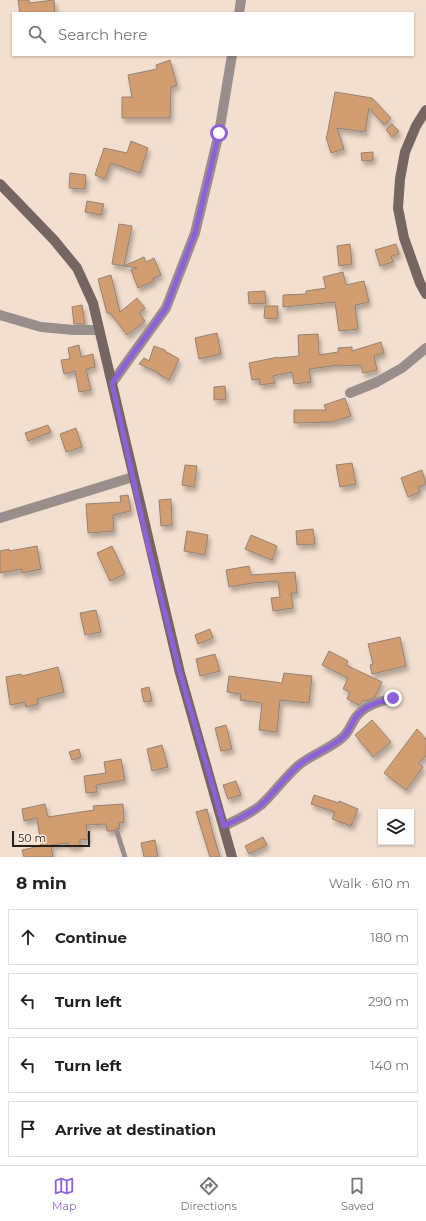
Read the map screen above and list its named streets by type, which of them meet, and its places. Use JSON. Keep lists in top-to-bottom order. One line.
{"scale_bar":"50 m","page":{"search":"Search here","scale":"50 m","heading":["8 min","Walk · 610 m"],"list":[["Continue","180 m"],["Turn left","290 m"],["Turn left","140 m"],"Arrive at destination"],"nav":["Map","Directions","Saved"]}}
